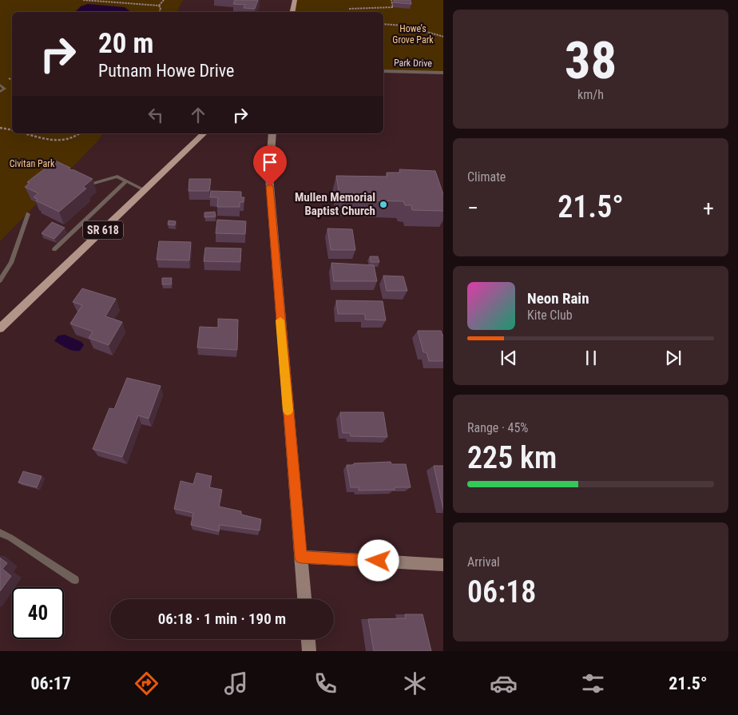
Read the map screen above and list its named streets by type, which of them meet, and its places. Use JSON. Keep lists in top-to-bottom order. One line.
{"streets":{"main road":["SR 618"],"street":["Park Drive"]},"parks":["Howe’s Grove Park","Civitan Park"],"places":["Mullen Memorial Baptist Church"],"page":{"tile":[["38","km/h"],"Climate",["Range · 45%","225 km"],["Arrival","06:18"]],"turn":["20 m","Putnam Howe Drive"],"heat":["−","21.5°","+"],"song":["Neon Rain","Kite Club"],"limit":"40","trip":"06:18 · 1 min · 190 m","tabs":["06:17","21.5°"]}}
